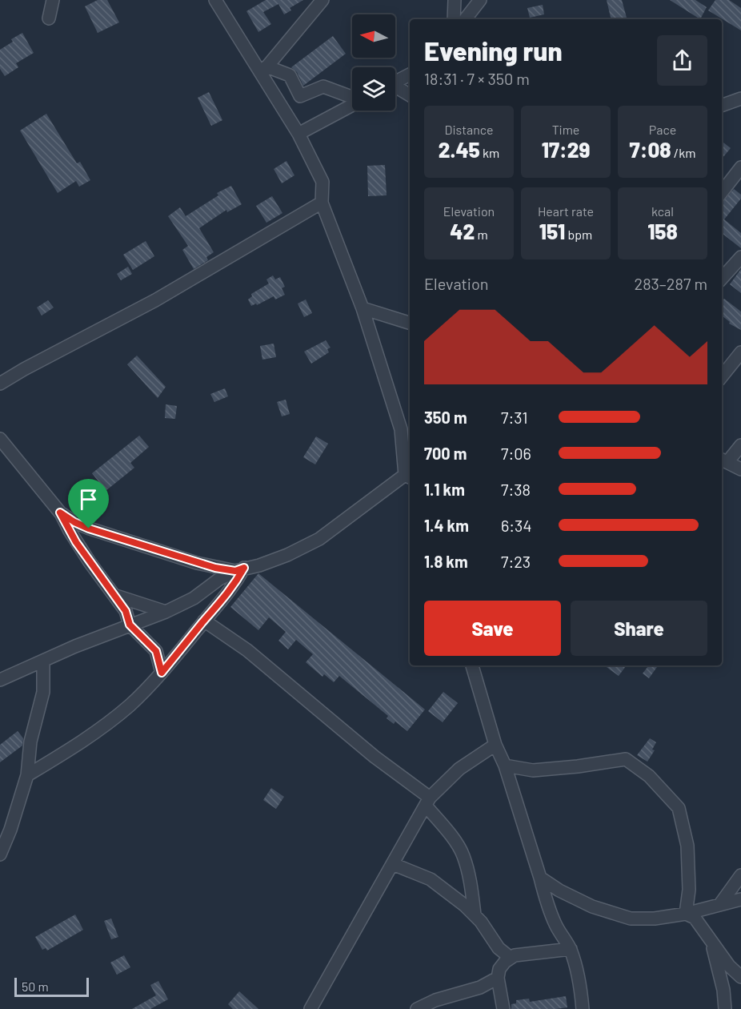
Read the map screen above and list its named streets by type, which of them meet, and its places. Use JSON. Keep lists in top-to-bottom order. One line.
{"scale_bar":"50 m","north":"left","page":{"heading":["Evening run","18:31 · 7 × 350 m"],"stats":[["Distance","2.45 km"],["Time","17:29"],["Pace","7:08 /km"],["Elevation","42 m"],["Heart rate","151 bpm"],["kcal","158"]],"chart":["Elevation","283–287 m"],"list":[{"name":"350 m","note":"7:31"},{"name":"700 m","note":"7:06"},{"name":"1.1 km","note":"7:38"},{"name":"1.4 km","note":"6:34"},{"name":"1.8 km","note":"7:23"}],"buttons":["Save","Share"],"scale":"50 m"}}
